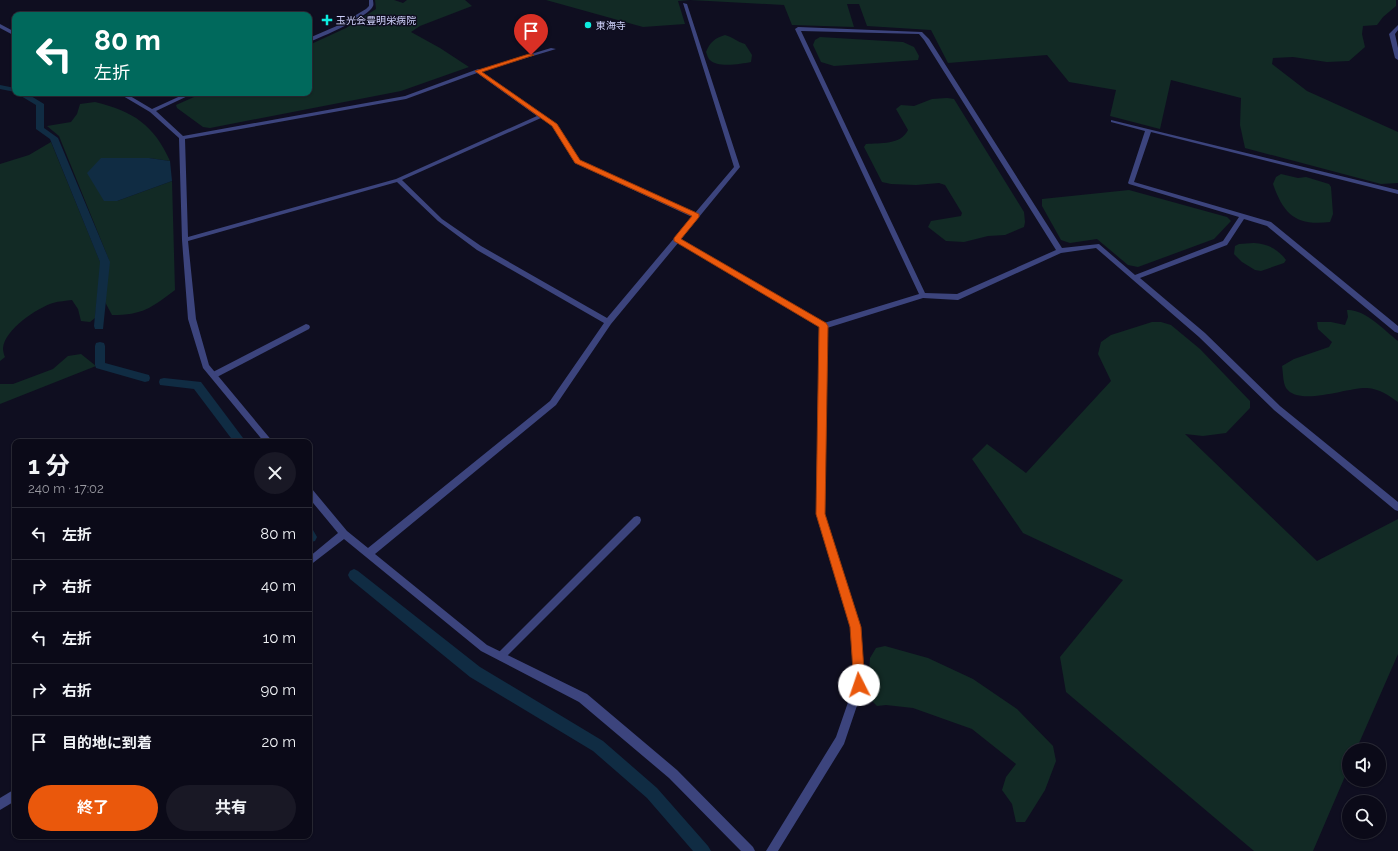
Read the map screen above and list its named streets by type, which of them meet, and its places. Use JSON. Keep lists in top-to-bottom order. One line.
{"places":{"health":["玉光会豊明栄病院"],"other":["東海寺"]},"page":{"turn":["80 m","左折"],"heading":["1 分","240 m · 17:02"],"list":[{"name":"左折","value":"80 m"},{"name":"右折","value":"40 m"},{"name":"左折","value":"10 m"},{"name":"右折","value":"90 m"},{"name":"目的地に到着","value":"20 m"}],"buttons":["終了","共有"]}}
